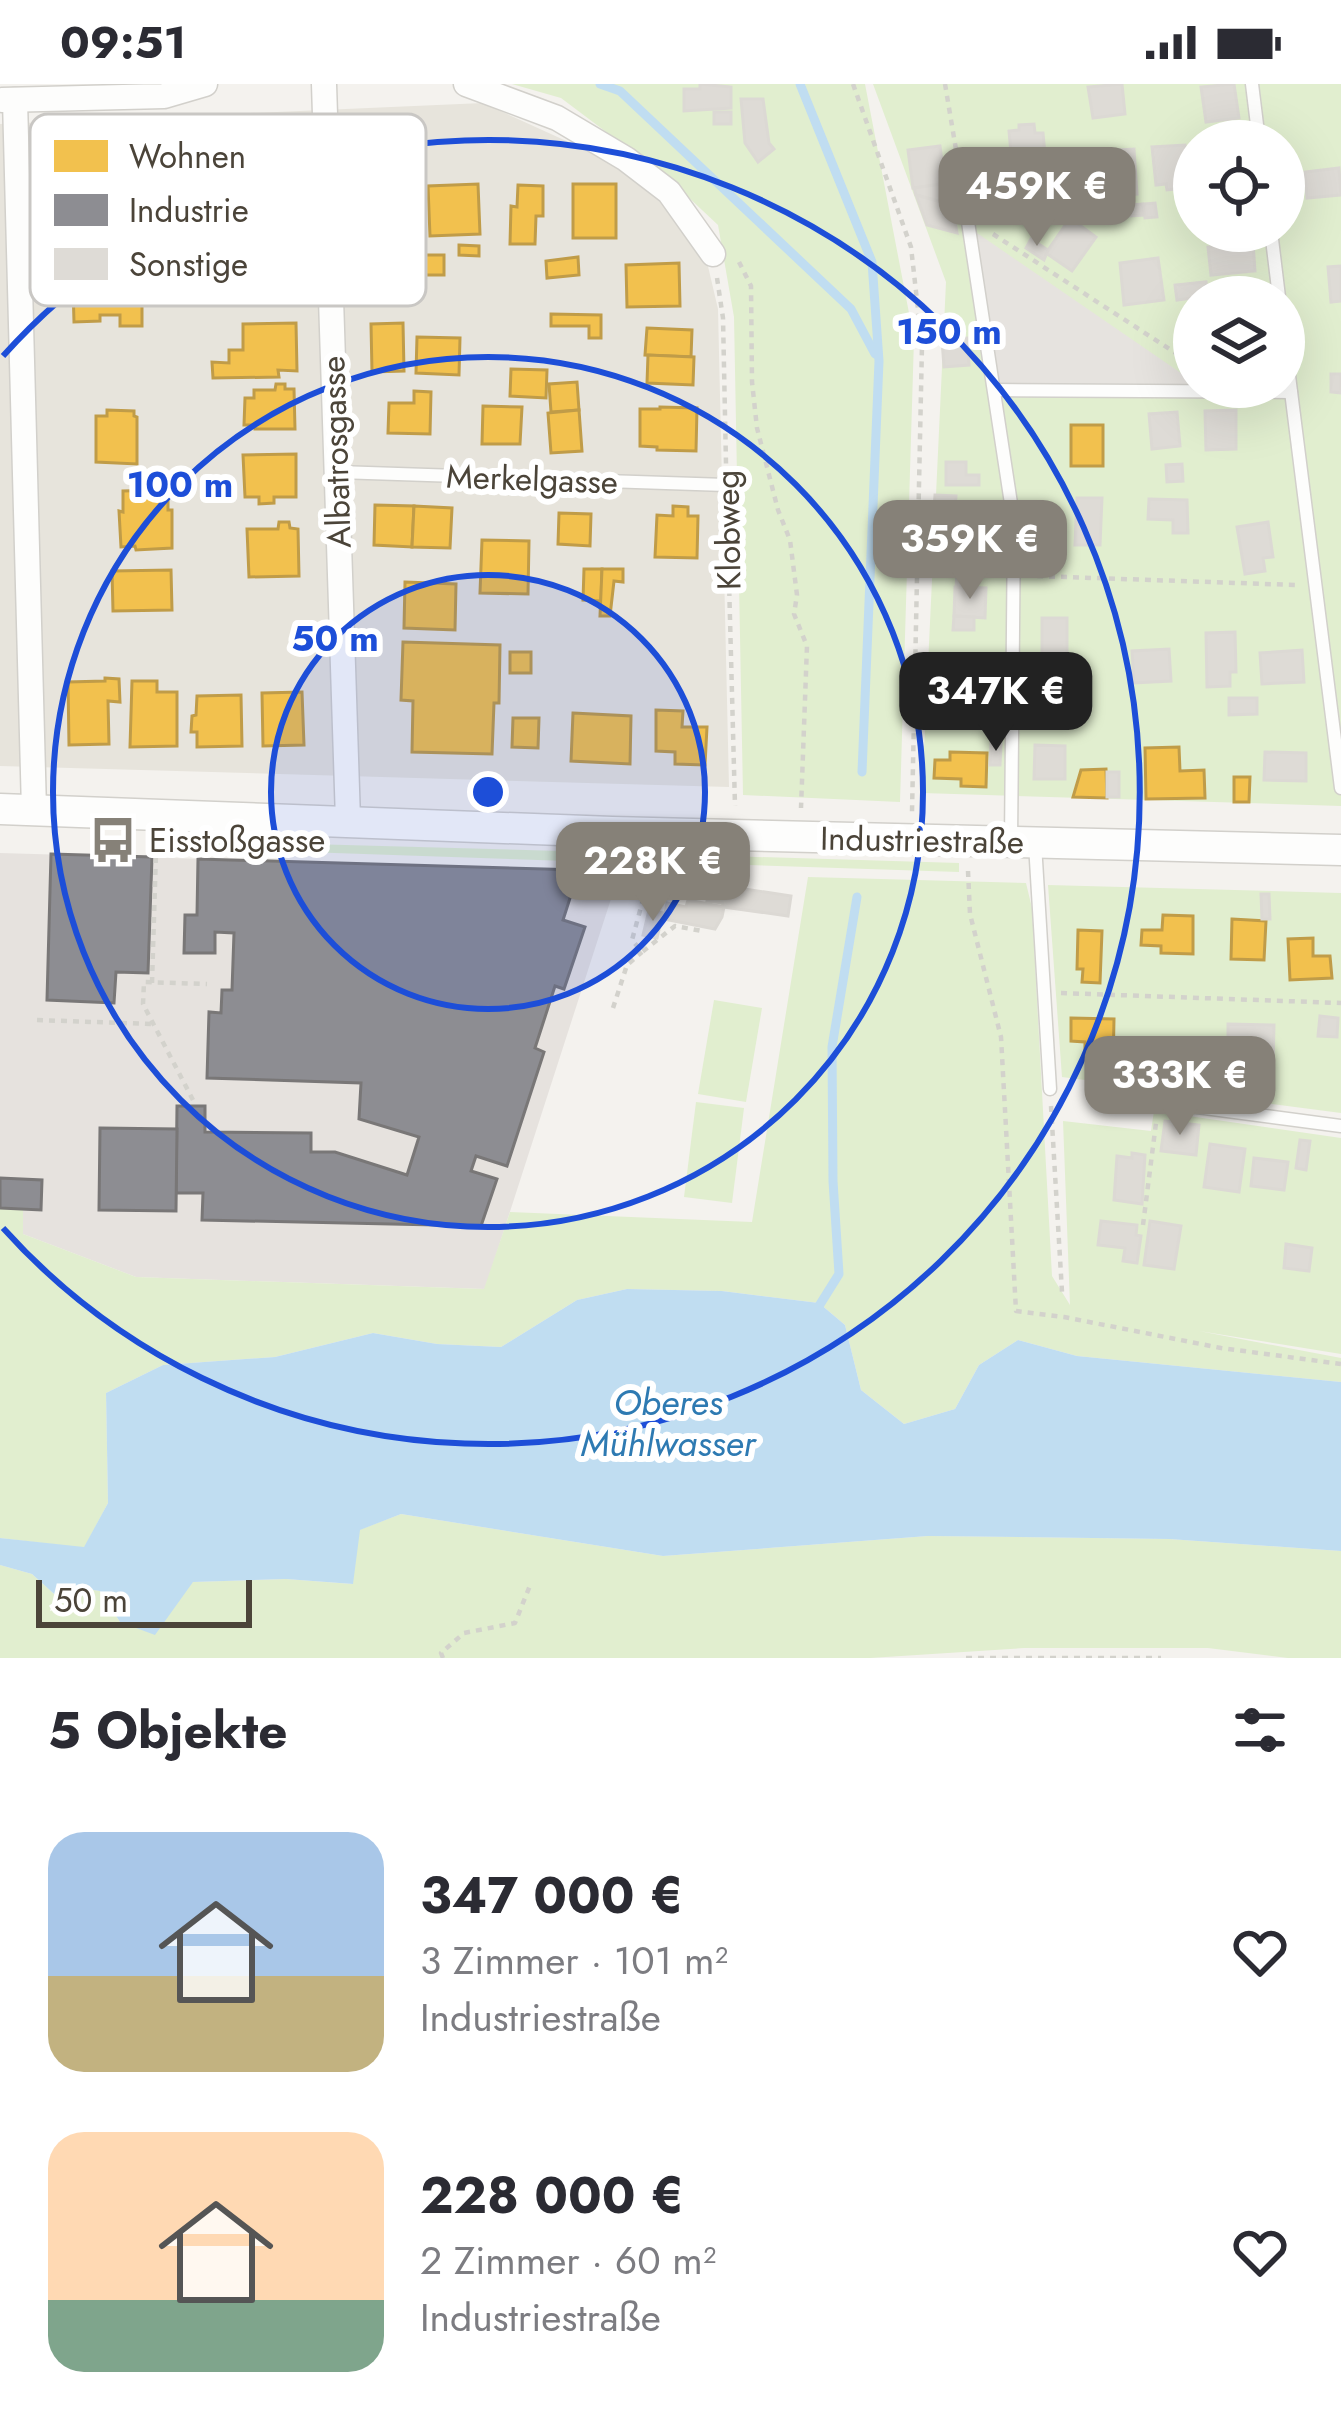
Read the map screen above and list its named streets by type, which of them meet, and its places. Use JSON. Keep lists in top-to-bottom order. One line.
{"streets":{"street":["Albatrosgasse","Industriestraße"],"lane":["Merkelgasse"],"path":["Klobweg"]},"crossings":[["Albatrosgasse","Merkelgasse"],["Albatrosgasse","Industriestraße"],["Merkelgasse","Klobweg"]],"water":["Oberes Mühlwasser"],"places":{"bus stop":["Eisstoßgasse"]},"legend":["Wohnen","Industrie","Sonstige"],"scale_bar":"50 m","page":{"status":"09:51","price":["459K €","359K €","347K €","228K €","333K €"],"scale":"50 m","heading":"5 Objekte","list":[{"name":"347 000 €","note":"3 Zimmer · 101 m² · Industriestraße"},{"name":"228 000 €","note":"2 Zimmer · 60 m² · Industriestraße"}]},"rings":["150 m","100 m","50 m"]}
